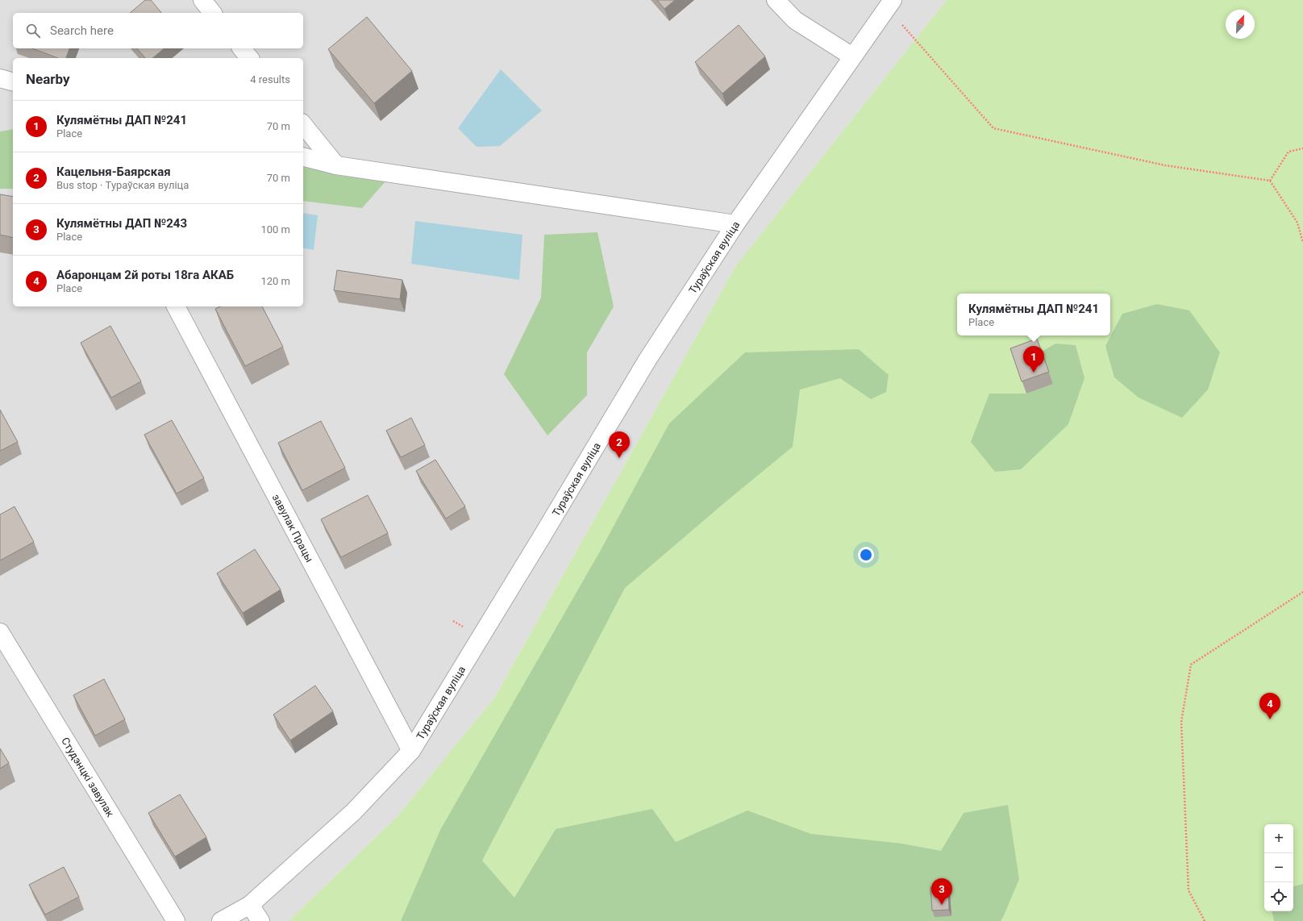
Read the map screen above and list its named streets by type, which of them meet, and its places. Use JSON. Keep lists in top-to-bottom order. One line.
{"streets":{"street":["Тураўская вуліца","завулак Працы","Студэнцкі завулак"]},"crossings":[["Тураўская вуліца","завулак Працы"]],"north":"top right","page":{"search":"Search here","heading":["Nearby","4 results"],"list":[{"mark":"1","name":"Кулямётны ДАП №241","note":"Place","value":"70 m"},{"mark":"2","name":"Кацельня-Баярская","note":"Bus stop · Тураўская вуліца","value":"70 m"},{"mark":"3","name":"Кулямётны ДАП №243","note":"Place","value":"100 m"},{"mark":"4","name":"Абаронцам 2й роты 18га АКАБ","note":"Place","value":"120 m"}],"popup":["Кулямётны ДАП №241","Place"],"pins":["1","2","4","3"],"map_buttons":["+","−"]}}
